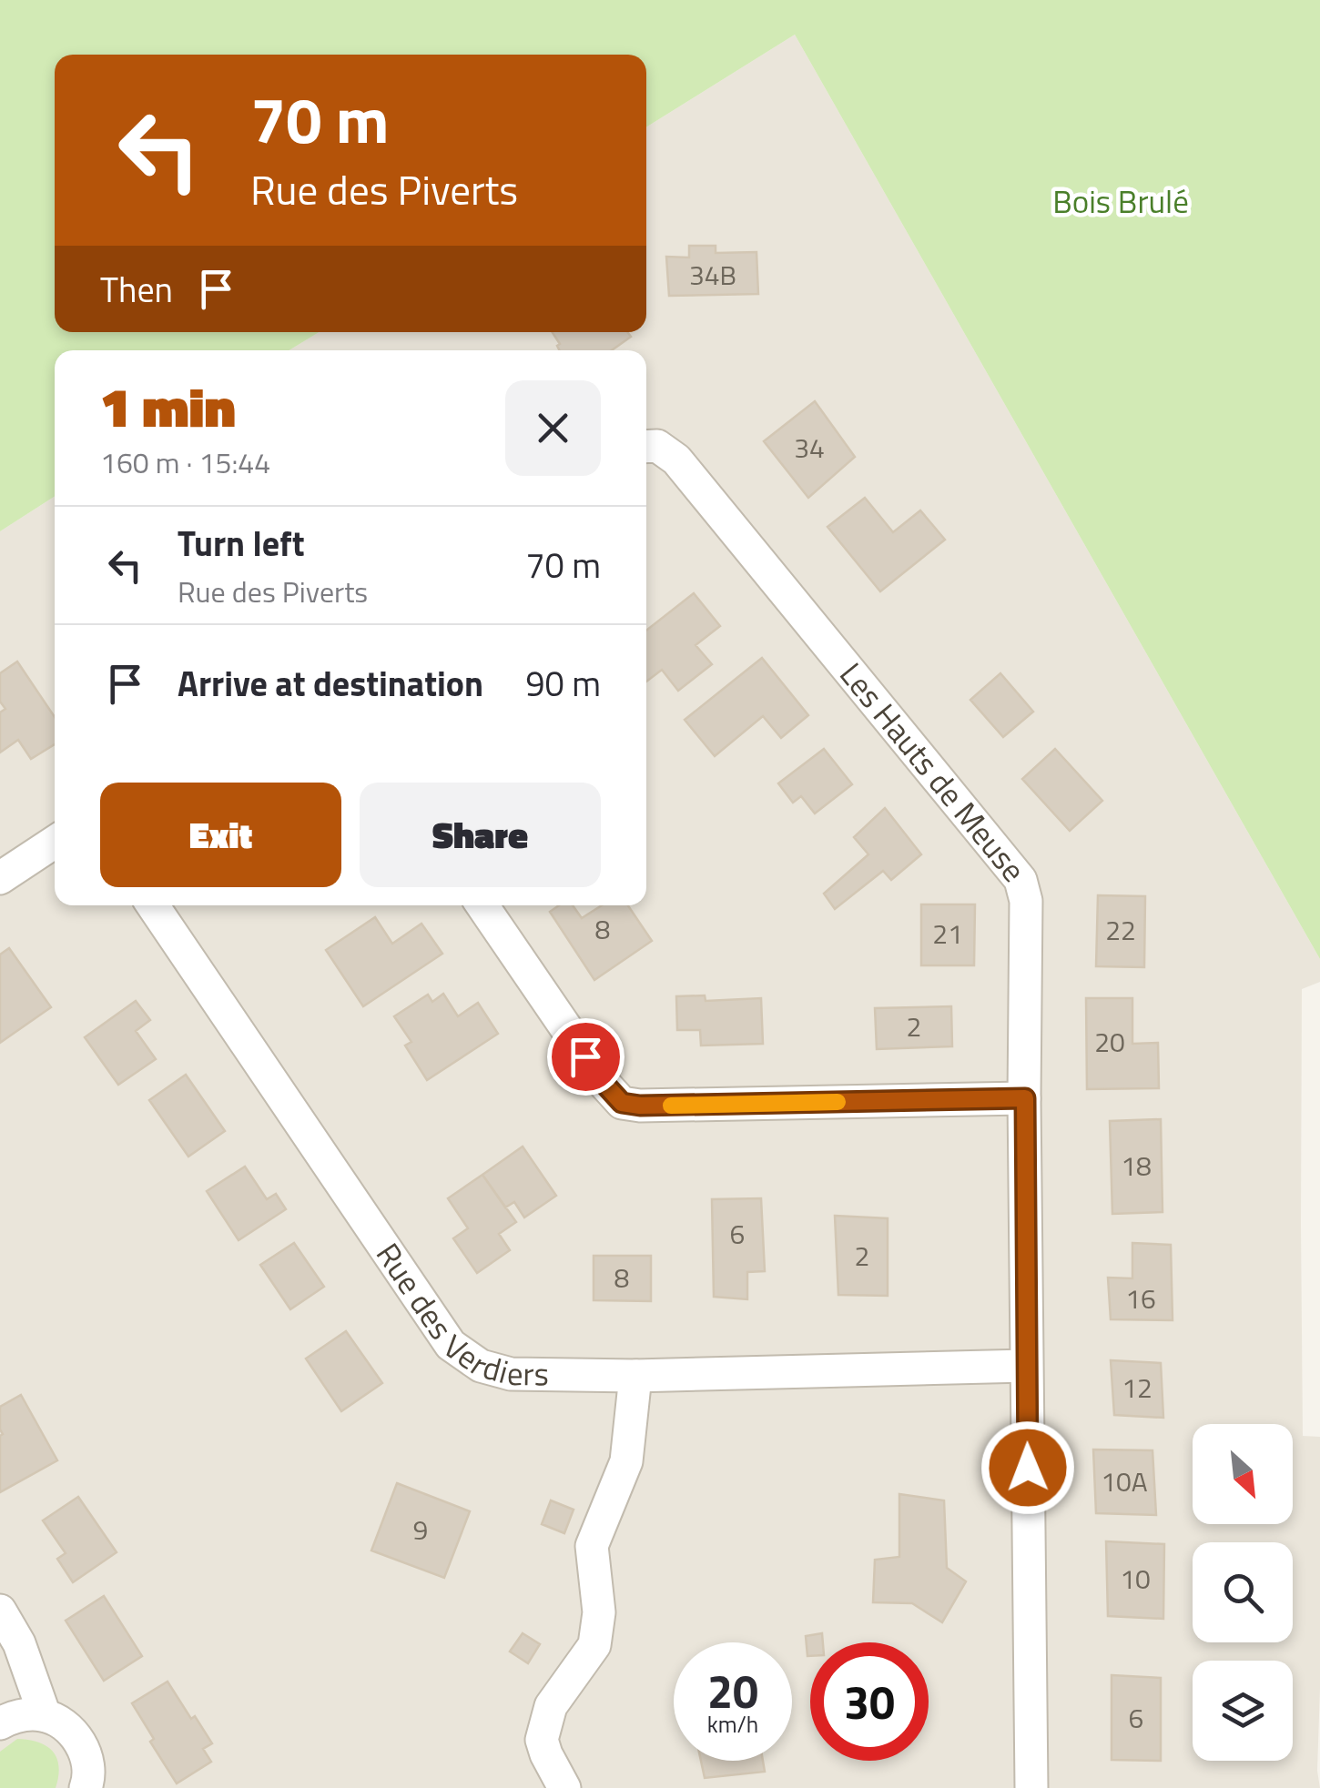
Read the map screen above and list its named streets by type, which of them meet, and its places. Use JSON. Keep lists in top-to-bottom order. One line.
{"streets":{"street":["Les Hauts de Meuse","Rue des Verdiers"]},"crossings":[["Les Hauts de Meuse","Rue des Verdiers"]],"parks":["Bois Brulé"],"house_numbers":["34B","34","8","22","21","2","20","18","6","2","8","16","12","10A","9","10","6"],"north":"bottom right","page":{"turn":["70 m","Rue des Piverts"],"then":"Then","heading":["1 min","160 m · 15:44"],"list":[{"name":"Turn left","note":"Rue des Piverts","value":"70 m"},{"name":"Arrive at destination","value":"90 m"}],"buttons":["Exit","Share"],"speed":"20 km/h","limit":"30"}}
